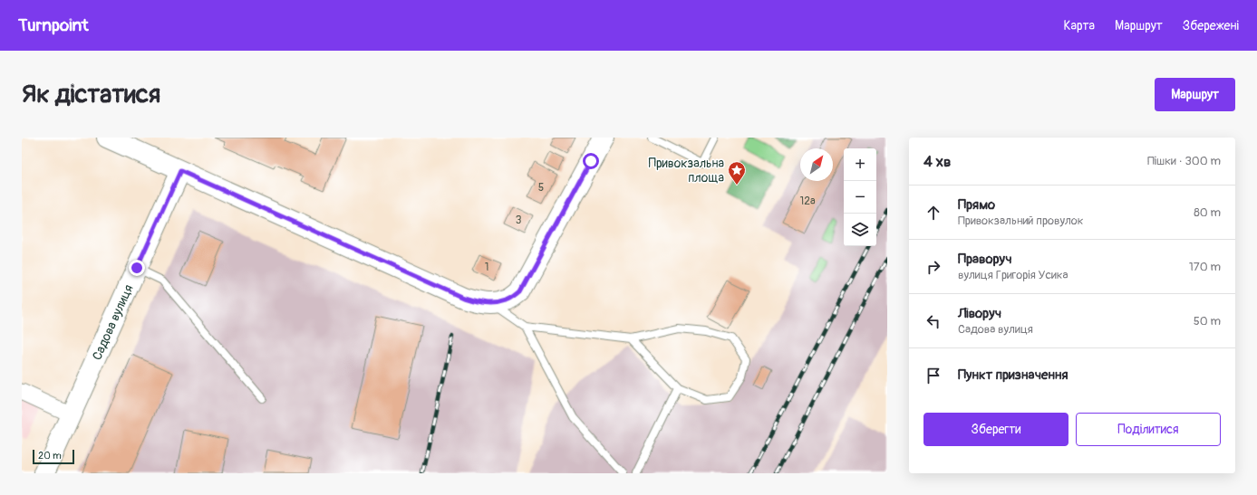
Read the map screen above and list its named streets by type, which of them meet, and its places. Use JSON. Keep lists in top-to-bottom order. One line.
{"streets":{"street":["Садова вулиця"]},"places":{"place":["Привокзальна площа"]},"house_numbers":["5","12а","3","1"],"scale_bar":"20 m","north":"top right","page":{"header":"Turnpoint","nav":["Карта","Маршрут","Збережені"],"buttons":["Маршрут",["Зберегти","Поділитися"]],"title":"Як дістатися","heading":["4 хв","Пішки · 300 m"],"map_buttons":["+","−"],"list":[["Прямо","Привокзальний провулок","80 m"],["Праворуч","вулиця Григорія Усика","170 m"],["Ліворуч","Садова вулиця","50 m"],"Пункт призначення"],"scale":"20 m"}}
